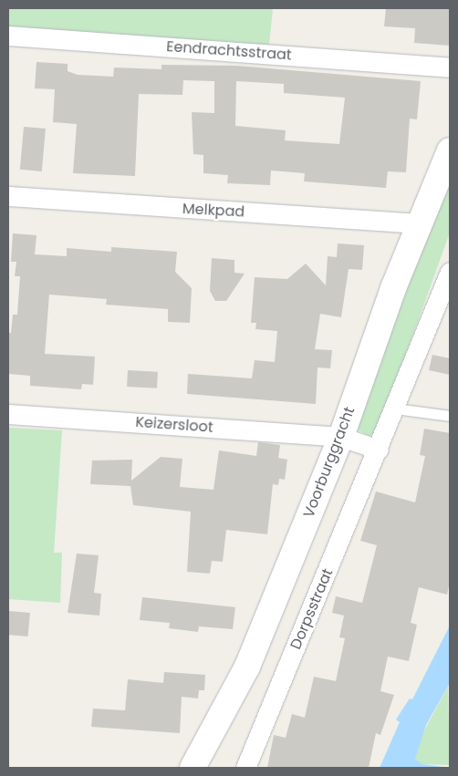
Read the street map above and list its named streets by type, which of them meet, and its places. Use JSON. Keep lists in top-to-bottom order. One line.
{"streets":{"street":["Eendrachtsstraat","Melkpad","Keizersloot","Voorburggracht","Dorpsstraat"]},"crossings":[["Melkpad","Voorburggracht"],["Keizersloot","Voorburggracht"]]}
